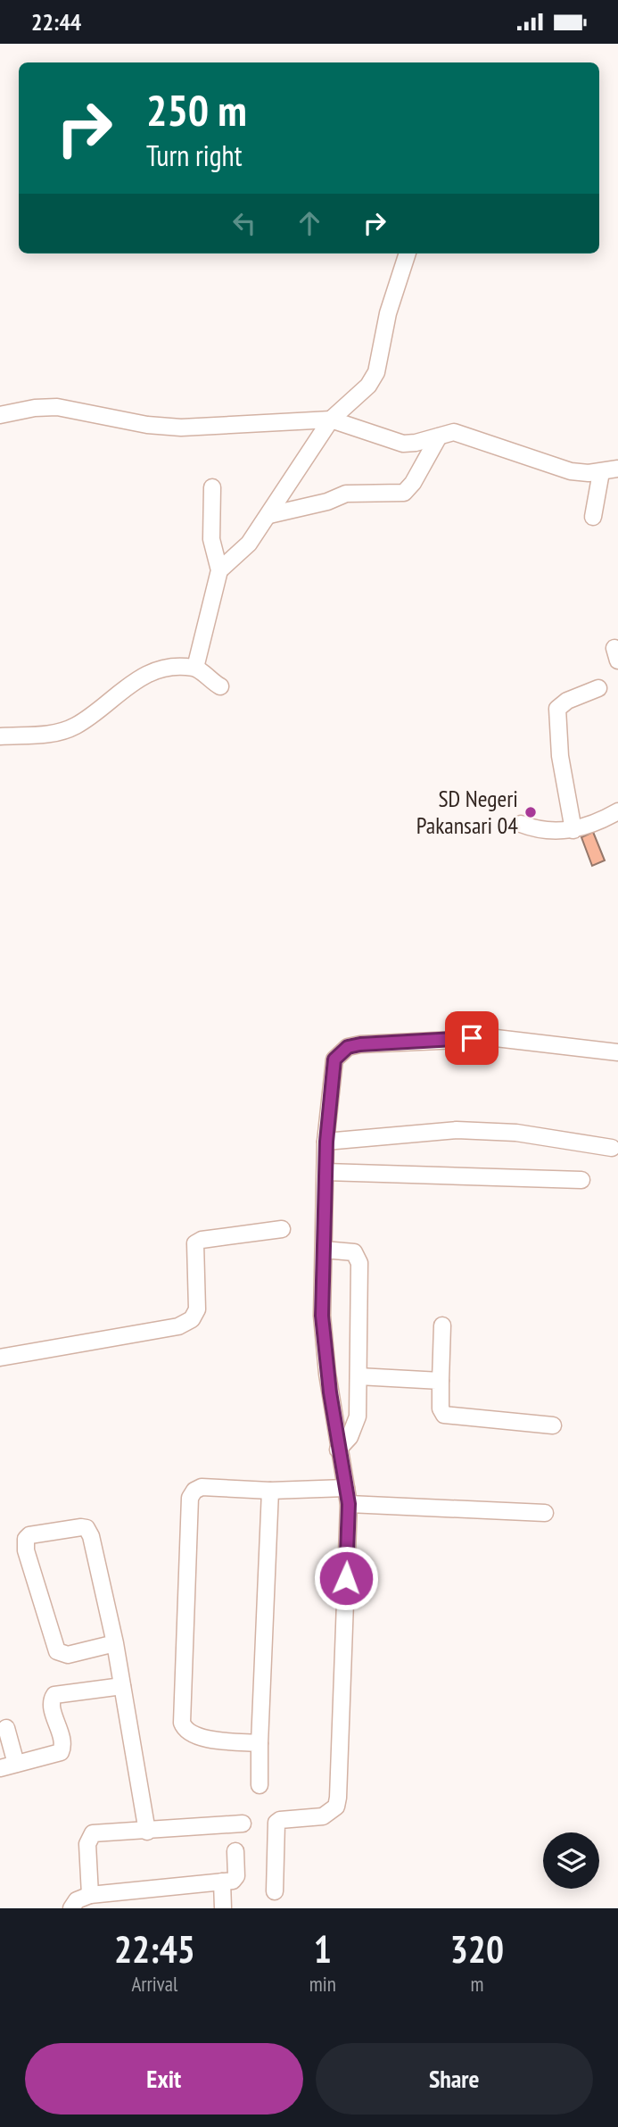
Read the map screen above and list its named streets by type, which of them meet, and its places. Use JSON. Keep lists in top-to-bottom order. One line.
{"places":["SD Negeri Pakansari 04"],"page":{"status":"22:44","turn":["250 m","Turn right"],"eta":["22:45","Arrival","1","min","320","m"],"buttons":["Exit","Share"]}}
